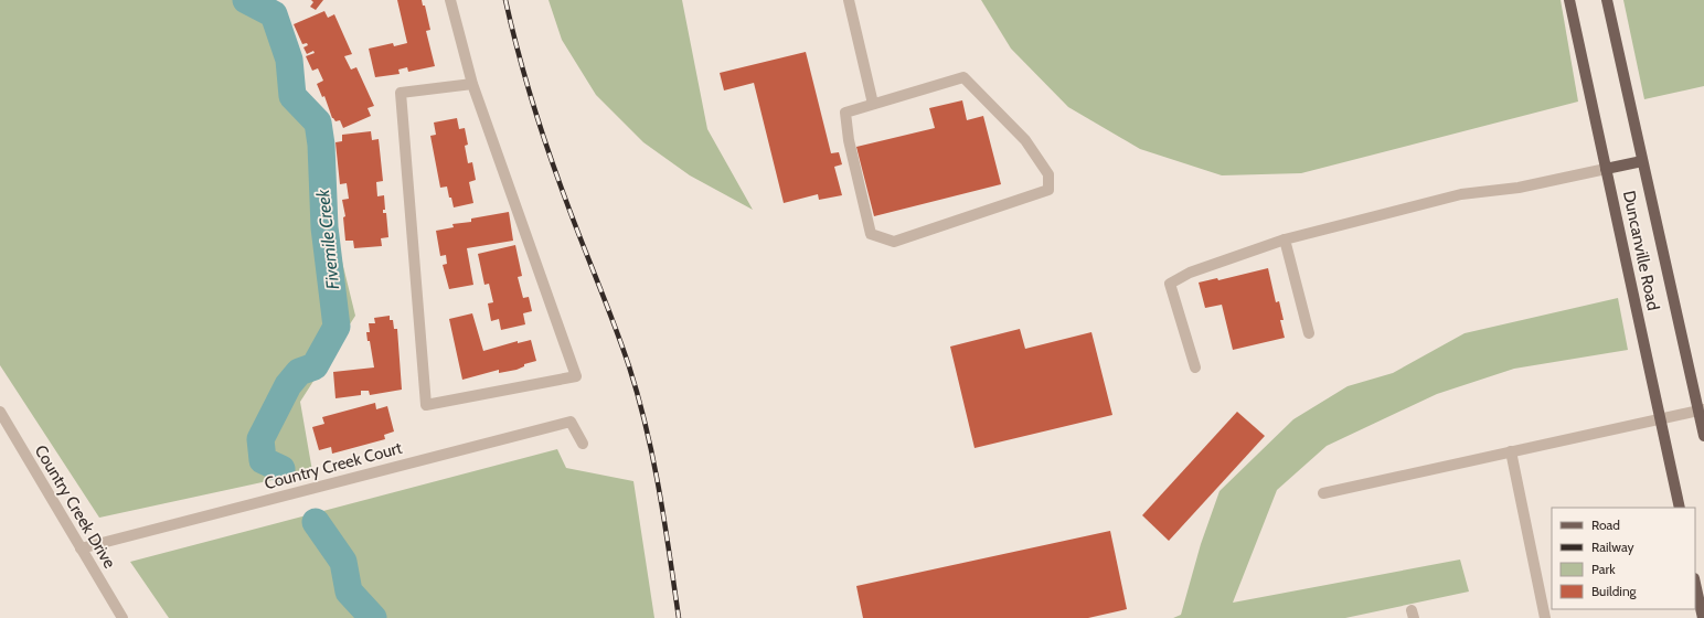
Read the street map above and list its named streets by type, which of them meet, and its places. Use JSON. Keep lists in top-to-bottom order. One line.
{"streets":{"main road":["Duncanville Road"],"street":["Country Creek Court","Country Creek Drive"]},"crossings":[["Country Creek Court","Country Creek Drive"]],"water":["Fivemile Creek"],"legend":["Road","Railway","Park","Building"]}
